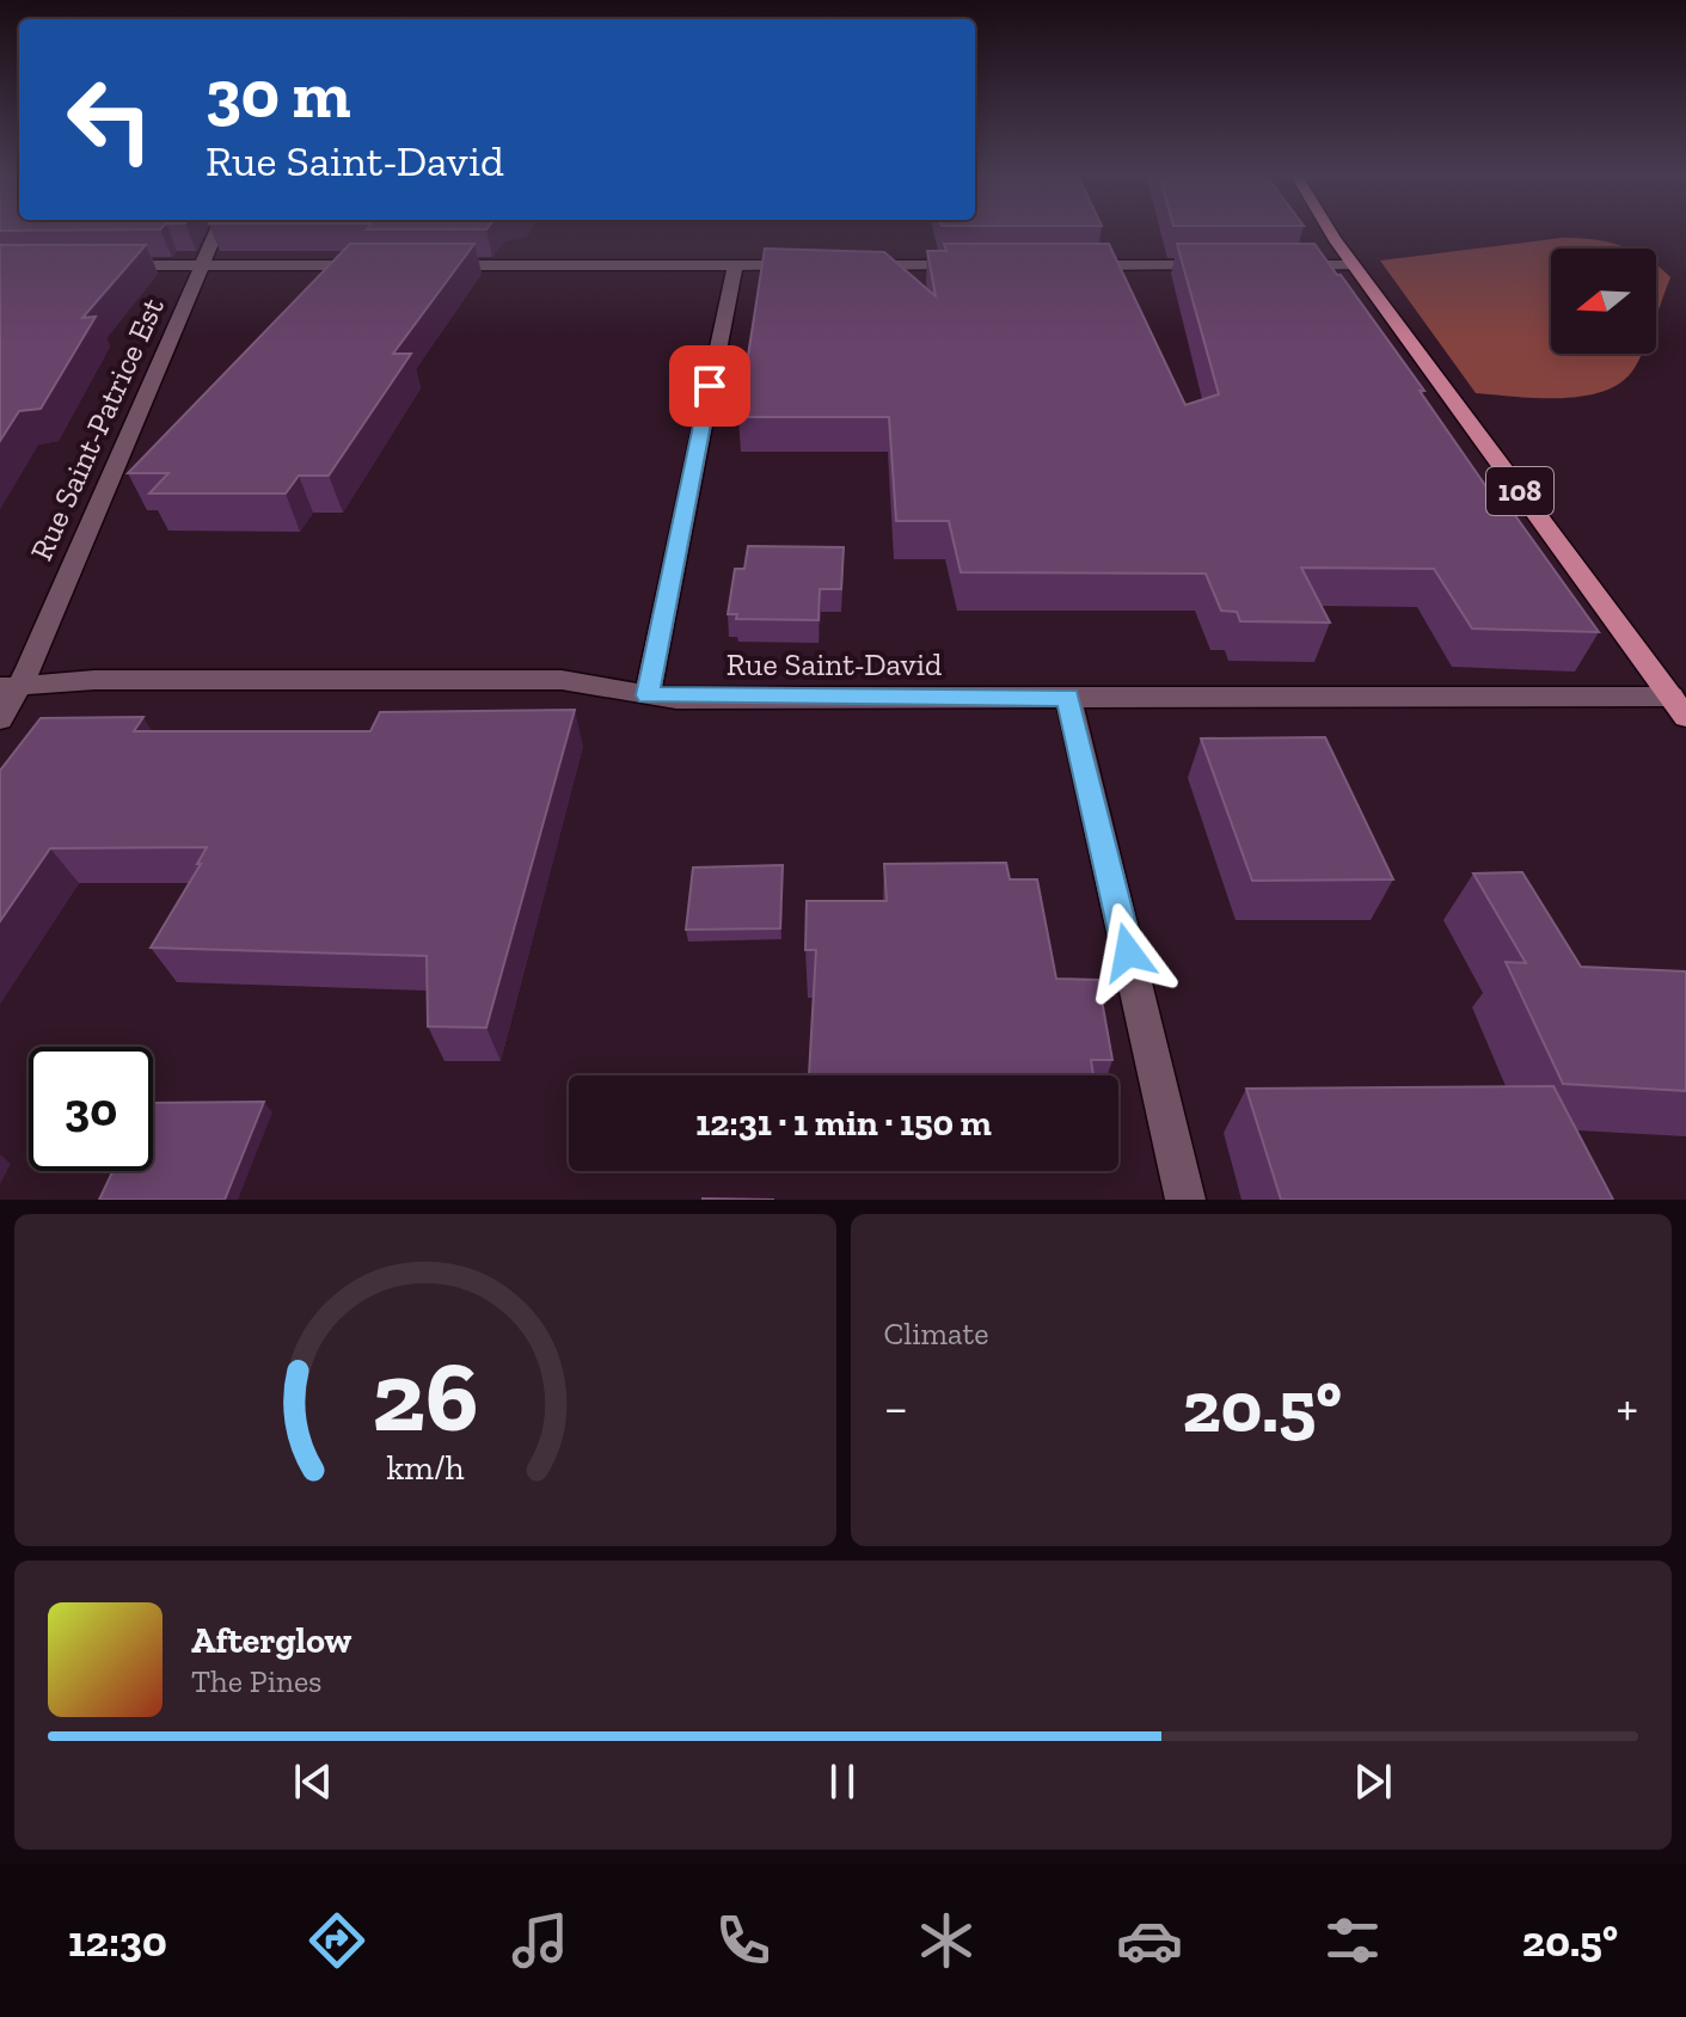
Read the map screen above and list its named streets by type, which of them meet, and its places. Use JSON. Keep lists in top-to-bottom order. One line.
{"streets":{"main road":["108"],"street":["Rue Saint-Patrice Est","Rue Saint-David"]},"crossings":[["Rue Saint-Patrice Est","Rue Saint-David"],["108","Rue Saint-David"]],"north":"left","page":{"turn":["30 m","Rue Saint-David"],"limit":"30","trip":"12:31 · 1 min · 150 m","tile":"Climate","heat":["−","20.5°","+"],"song":["Afterglow","The Pines"],"tabs":["12:30","20.5°"],"gauge":["26","km/h"]}}
